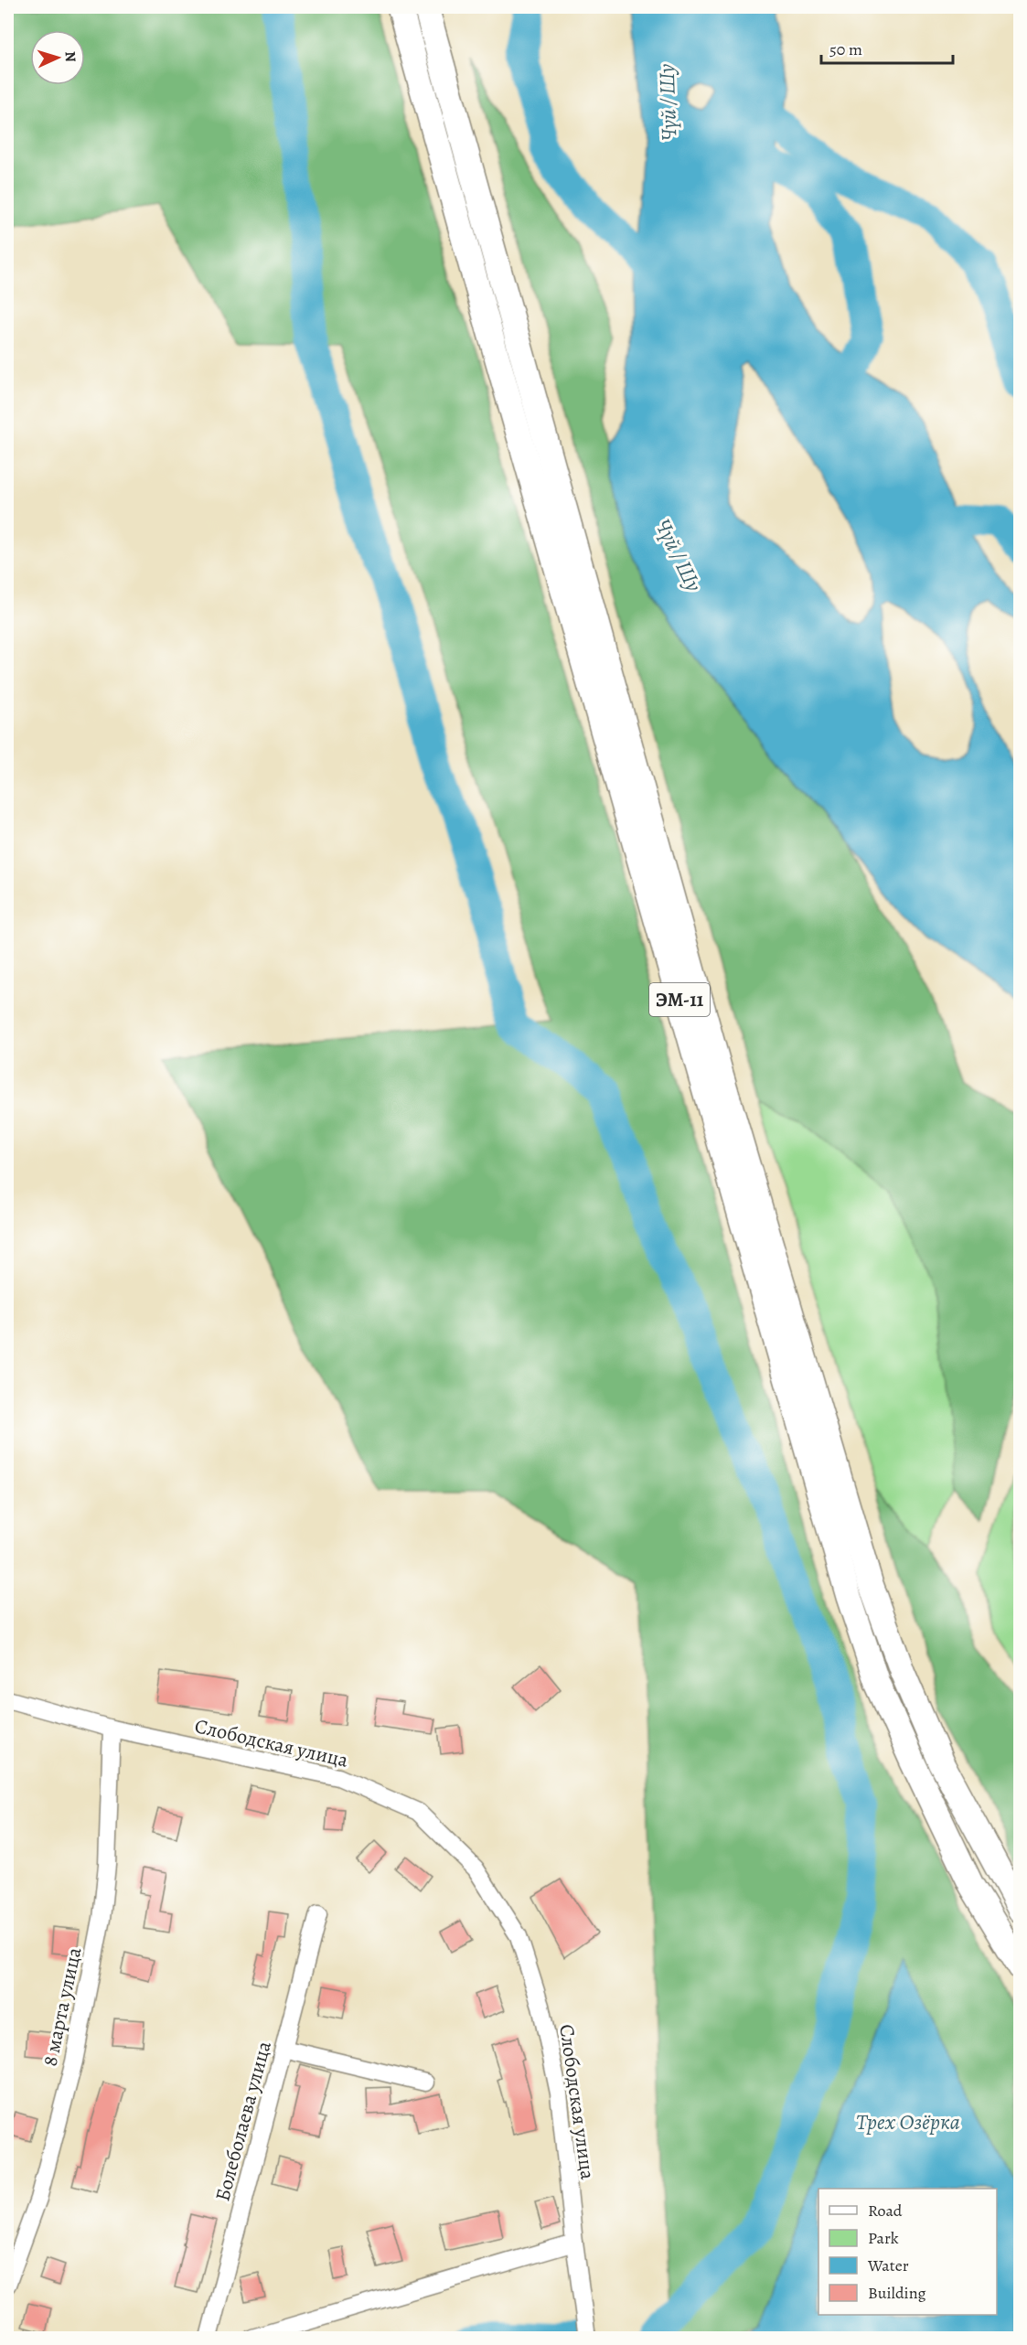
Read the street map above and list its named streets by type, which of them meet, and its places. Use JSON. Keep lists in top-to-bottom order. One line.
{"streets":{"highway":["ЭМ-11"],"street":["Слободская улица","8 марта улица","Болеболаева улица"]},"crossings":[["Слободская улица","8 марта улица"]],"water":["Чүй / Шу","Трех Озёрка"],"legend":["Road","Park","Water","Building"],"scale_bar":"50 m","north":"right"}
